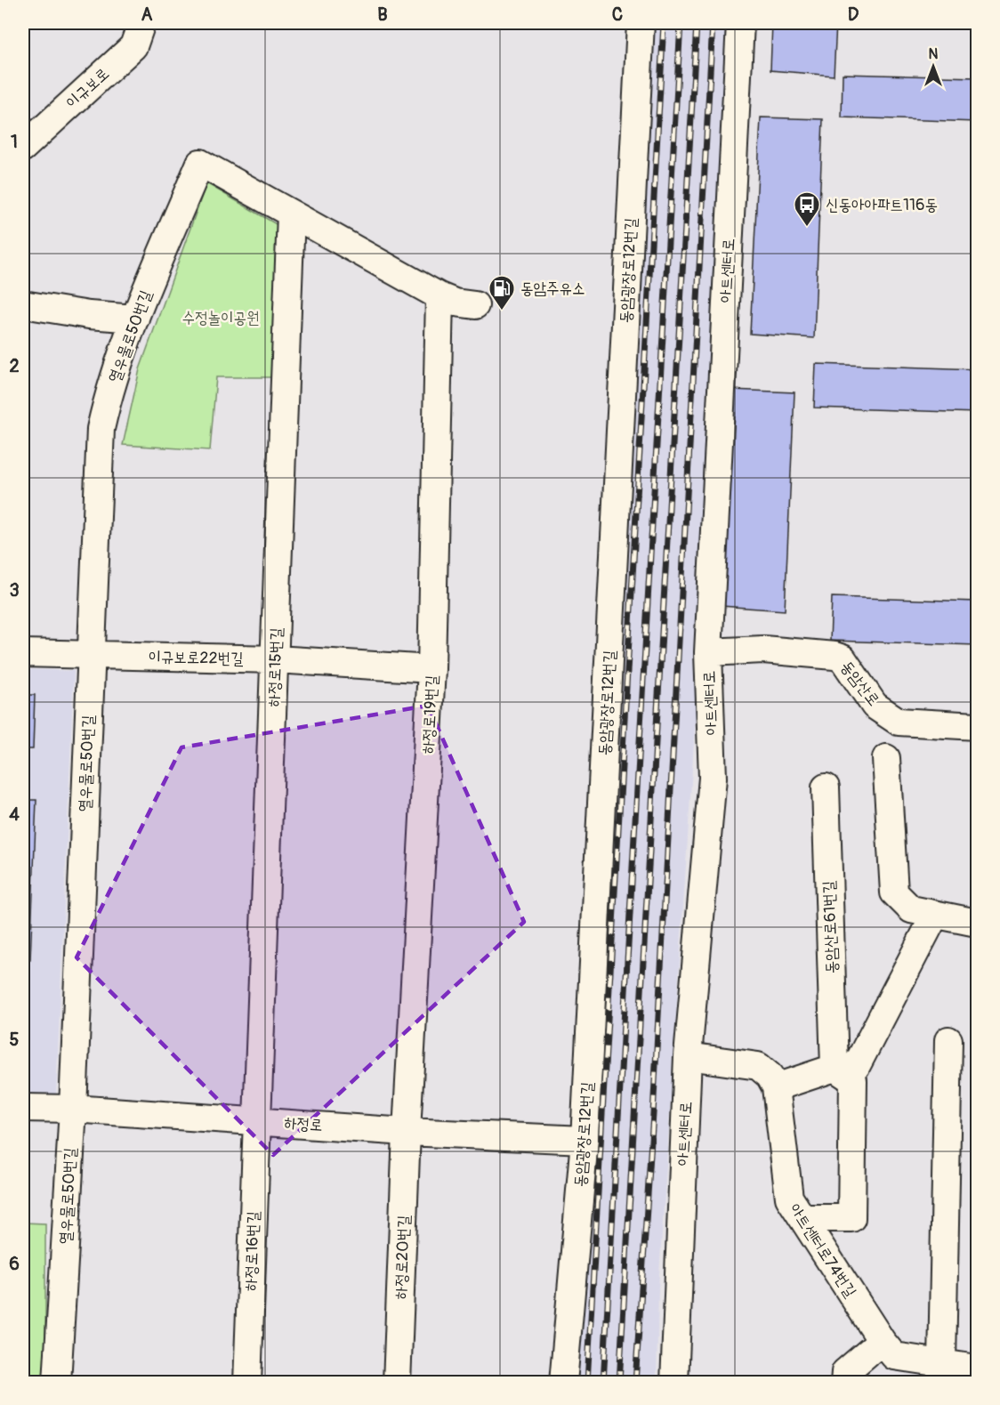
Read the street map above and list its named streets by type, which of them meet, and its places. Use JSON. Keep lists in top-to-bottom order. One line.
{"streets":{"street":["이규보로","동암광장로12번길","아트센터로","열우물로50번길","이규보로22번길","하정로15번길","동암산로","하정로19번길","동암산로61번길","하정로","아트센터로74번길","하정로16번길","하정로20번길"]},"crossings":[["동암광장로12번길","하정로"],["아트센터로","동암산로"],["열우물로50번길","이규보로22번길"],["열우물로50번길","하정로15번길"],["열우물로50번길","하정로"],["이규보로22번길","하정로15번길"],["이규보로22번길","하정로19번길"],["하정로15번길","하정로"],["하정로15번길","하정로16번길"],["하정로19번길","하정로"],["하정로19번길","하정로20번길"],["하정로","하정로16번길"],["하정로","하정로20번길"]],"parks":["수정놀이공원"],"places":{"bus stop":["신동아아파트116동"],"fuel station":["동암주유소"]},"north":"top","grid":{"columns":["A","B","C","D"],"rows":["1","2","3","4","5","6"]}}
